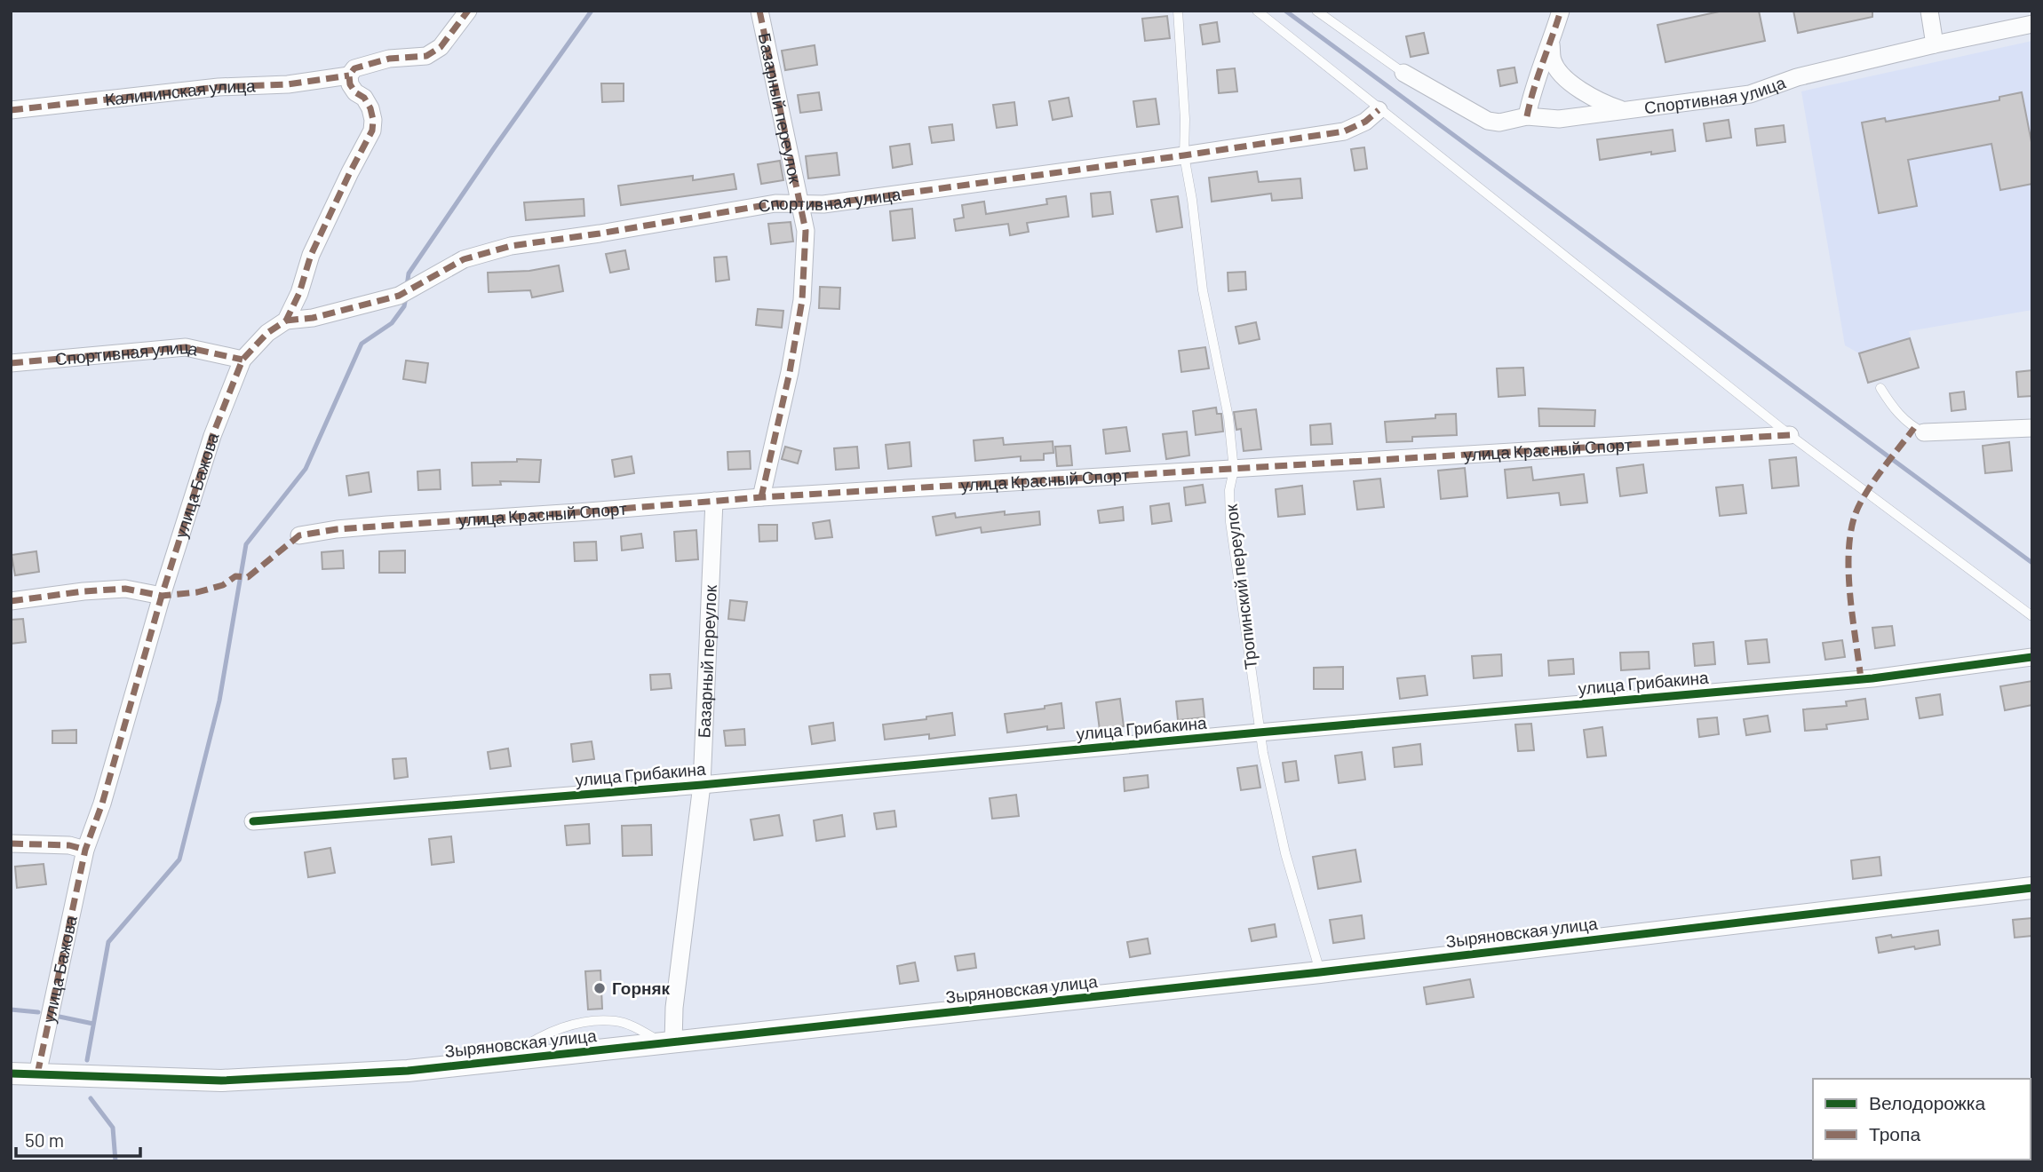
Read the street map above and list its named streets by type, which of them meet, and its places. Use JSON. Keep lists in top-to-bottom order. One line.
{"streets":{"street":["Калининская улица","Спортивная улица","Базарный переулок","улица Красный Спорт","улица Бажова","улица Грибакина","Зыряновская улица"],"lane":["Тропинский переулок"]},"crossings":[["Спортивная улица","Базарный переулок"],["Спортивная улица","улица Бажова"],["Спортивная улица","Тропинский переулок"],["Базарный переулок","улица Красный Спорт"],["Базарный переулок","улица Грибакина"],["Базарный переулок","Зыряновская улица"],["улица Красный Спорт","Тропинский переулок"],["улица Бажова","Зыряновская улица"],["Тропинский переулок","улица Грибакина"],["Тропинский переулок","Зыряновская улица"]],"places":["Горняк"],"legend":["Велодорожка","Тропа"],"scale_bar":"50 m"}
